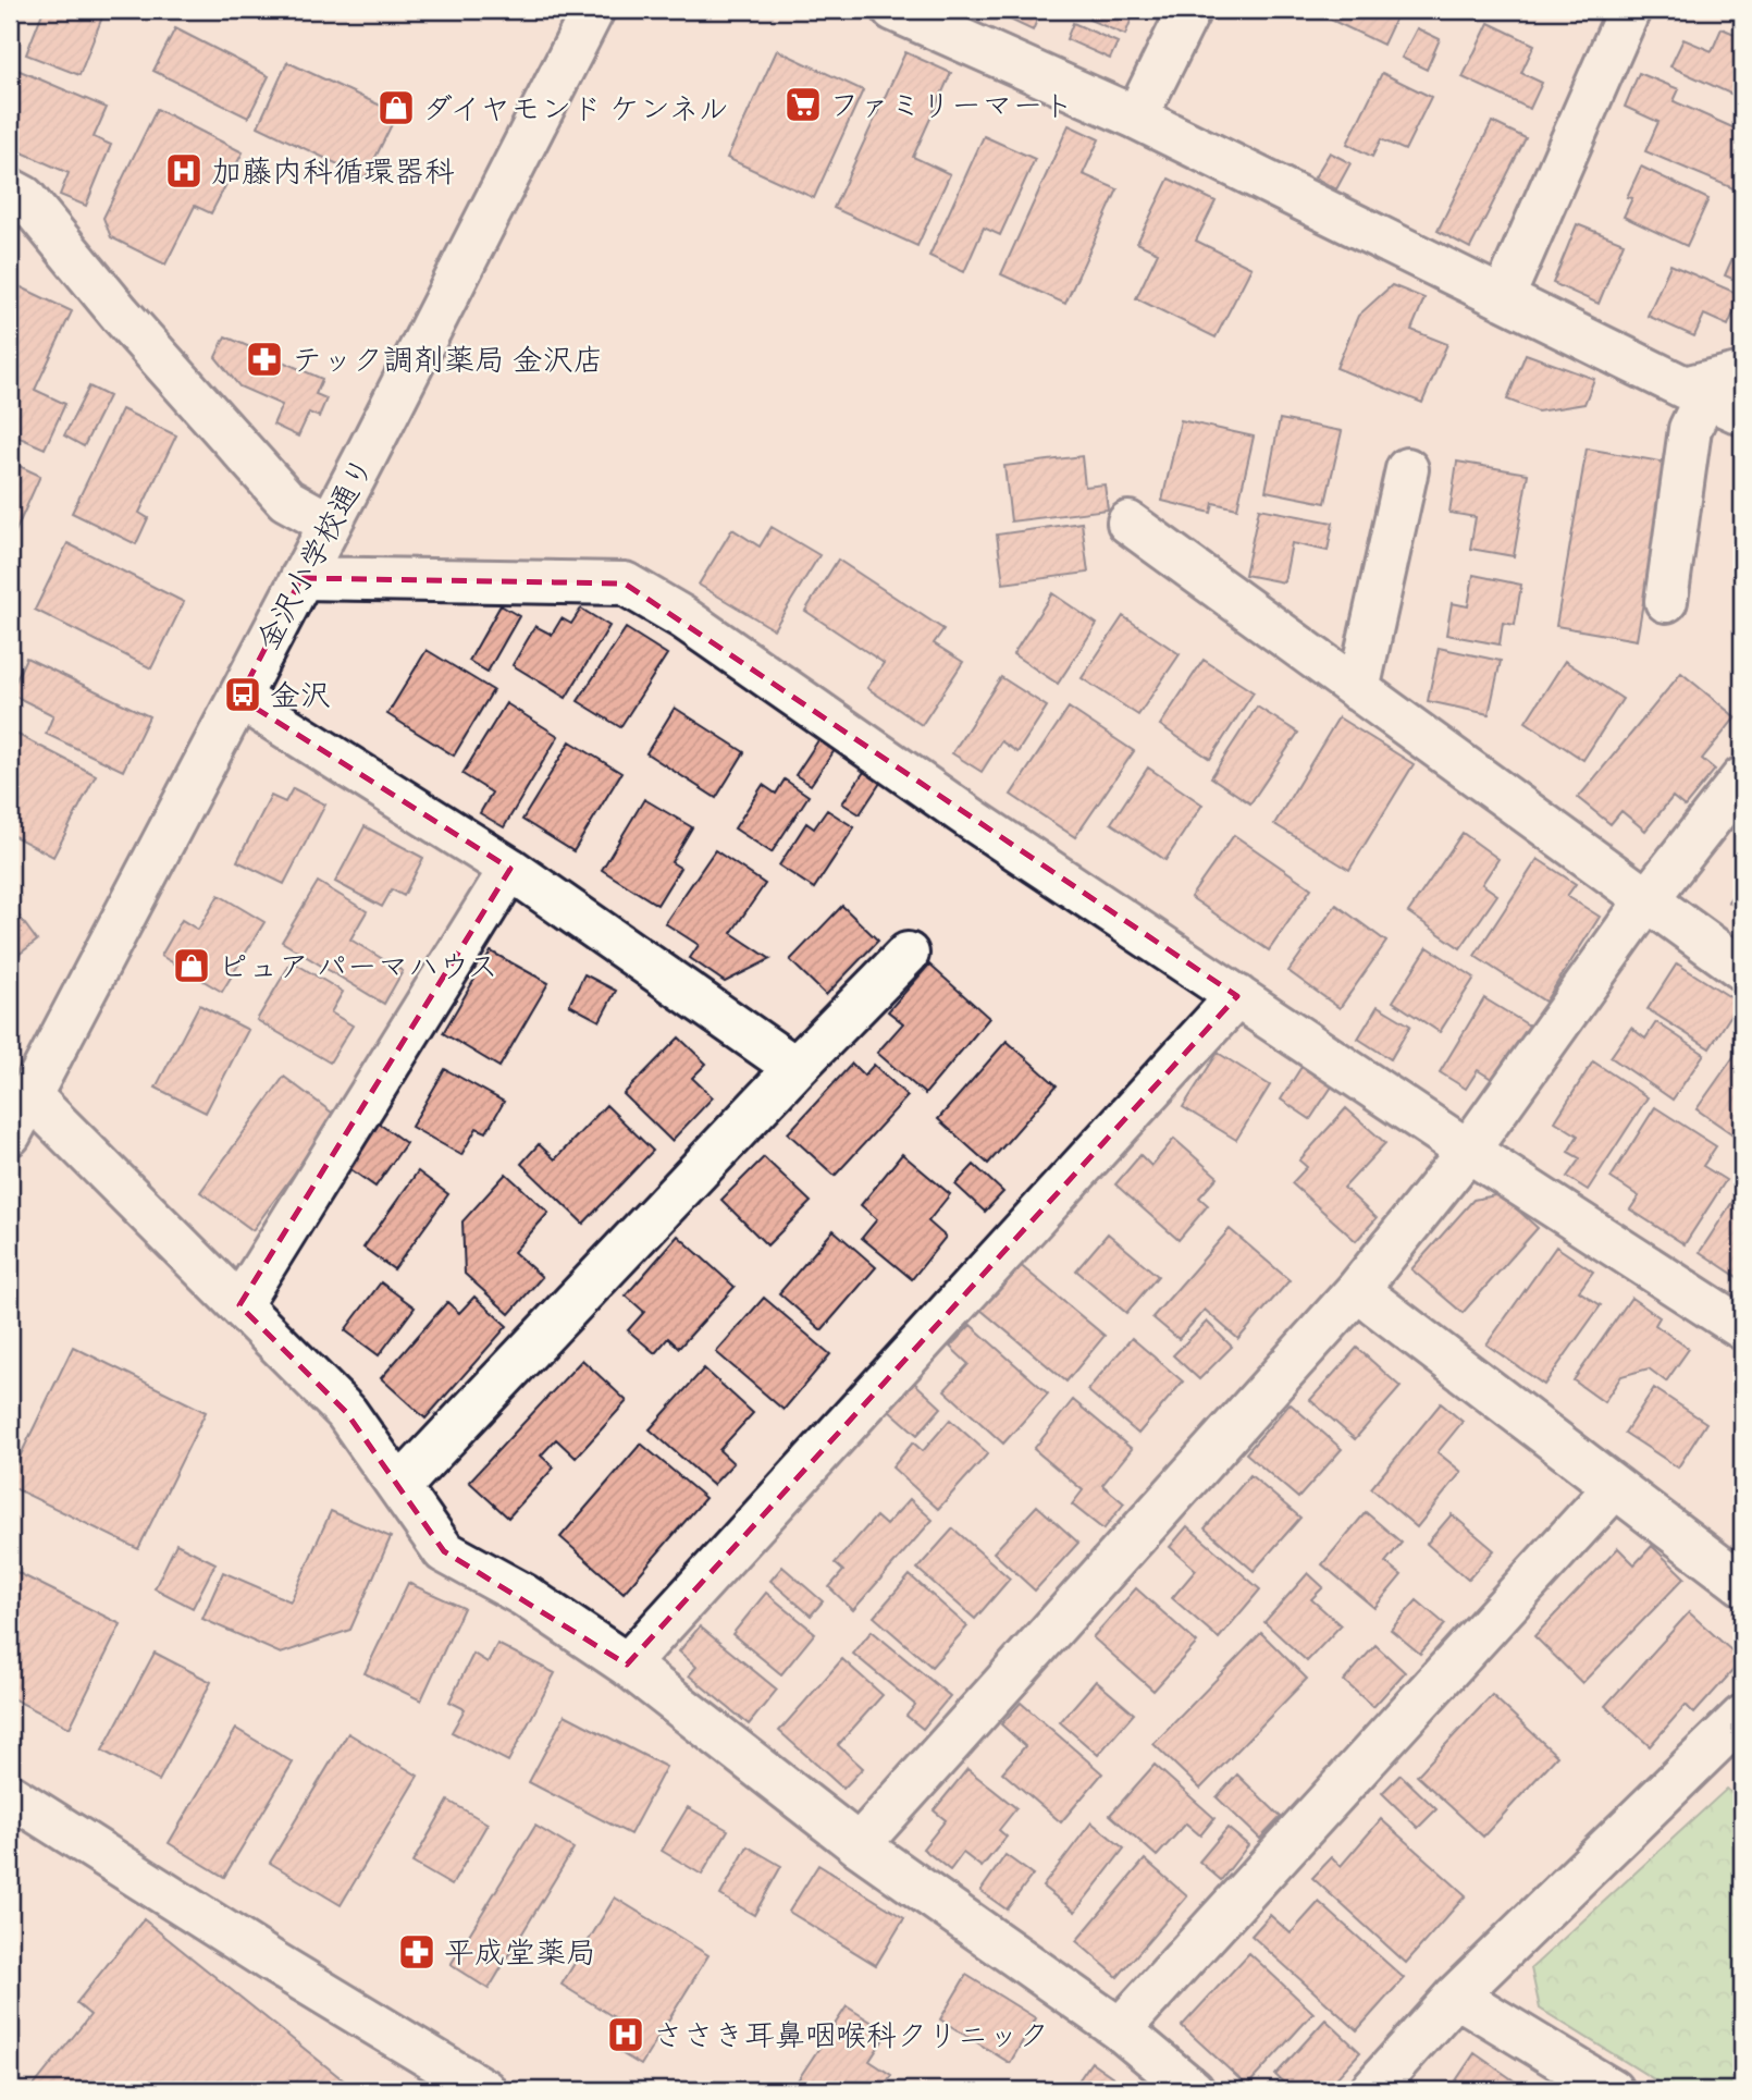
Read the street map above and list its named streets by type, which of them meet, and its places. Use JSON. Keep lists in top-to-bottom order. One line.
{"streets":{"street":["金沢小学校通り"]},"places":{"supermarket":["ファミリーマート"],"shop":["ダイヤモンド ケンネル","ピュア パーマハウス"],"hospital":["加藤内科循環器科","ささき耳鼻咽喉科クリニック"],"pharmacy":["テック調剤薬局 金沢店","平成堂薬局"],"bus stop":["金沢"]}}
